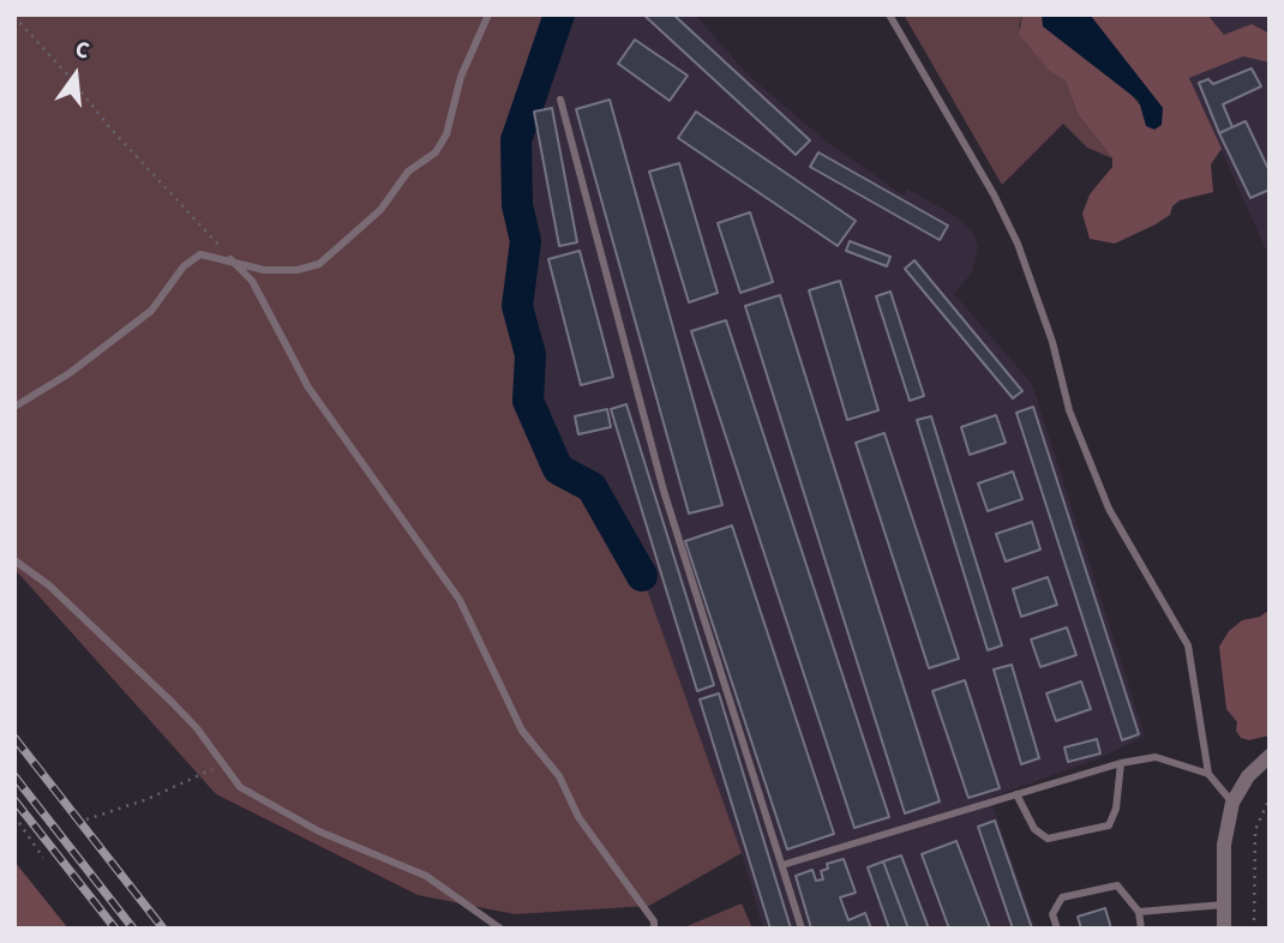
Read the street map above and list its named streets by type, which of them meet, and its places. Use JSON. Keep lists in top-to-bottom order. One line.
{"north":"top"}
